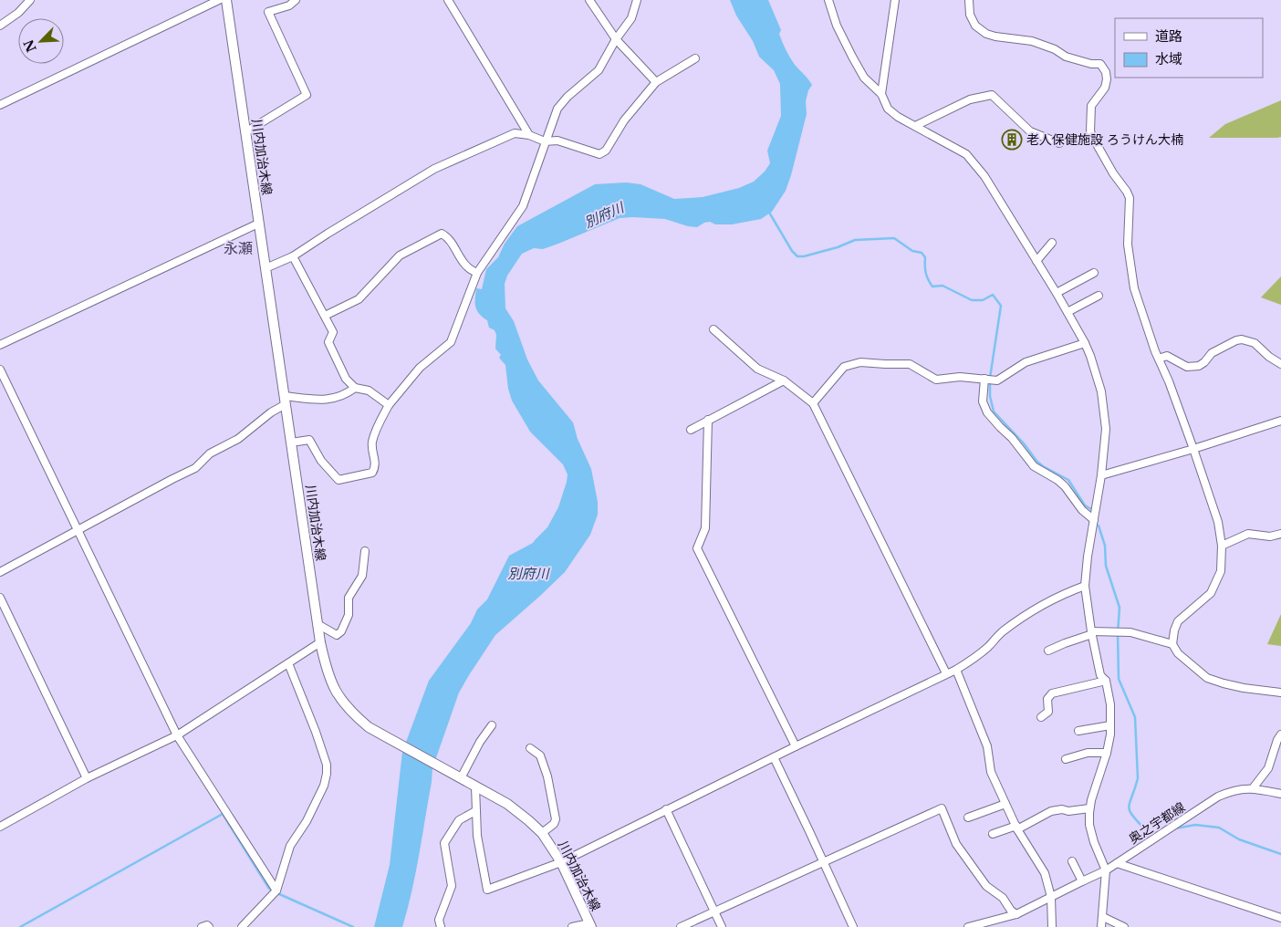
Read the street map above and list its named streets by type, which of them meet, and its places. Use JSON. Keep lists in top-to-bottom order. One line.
{"streets":{"main road":["川内加治木線"],"street":["奥之宇都線"]},"districts":["永瀬"],"water":["別府川"],"places":{"building":["老人保健施設 ろうけん大楠"]},"legend":["道路","水域"],"north":"bottom left"}
